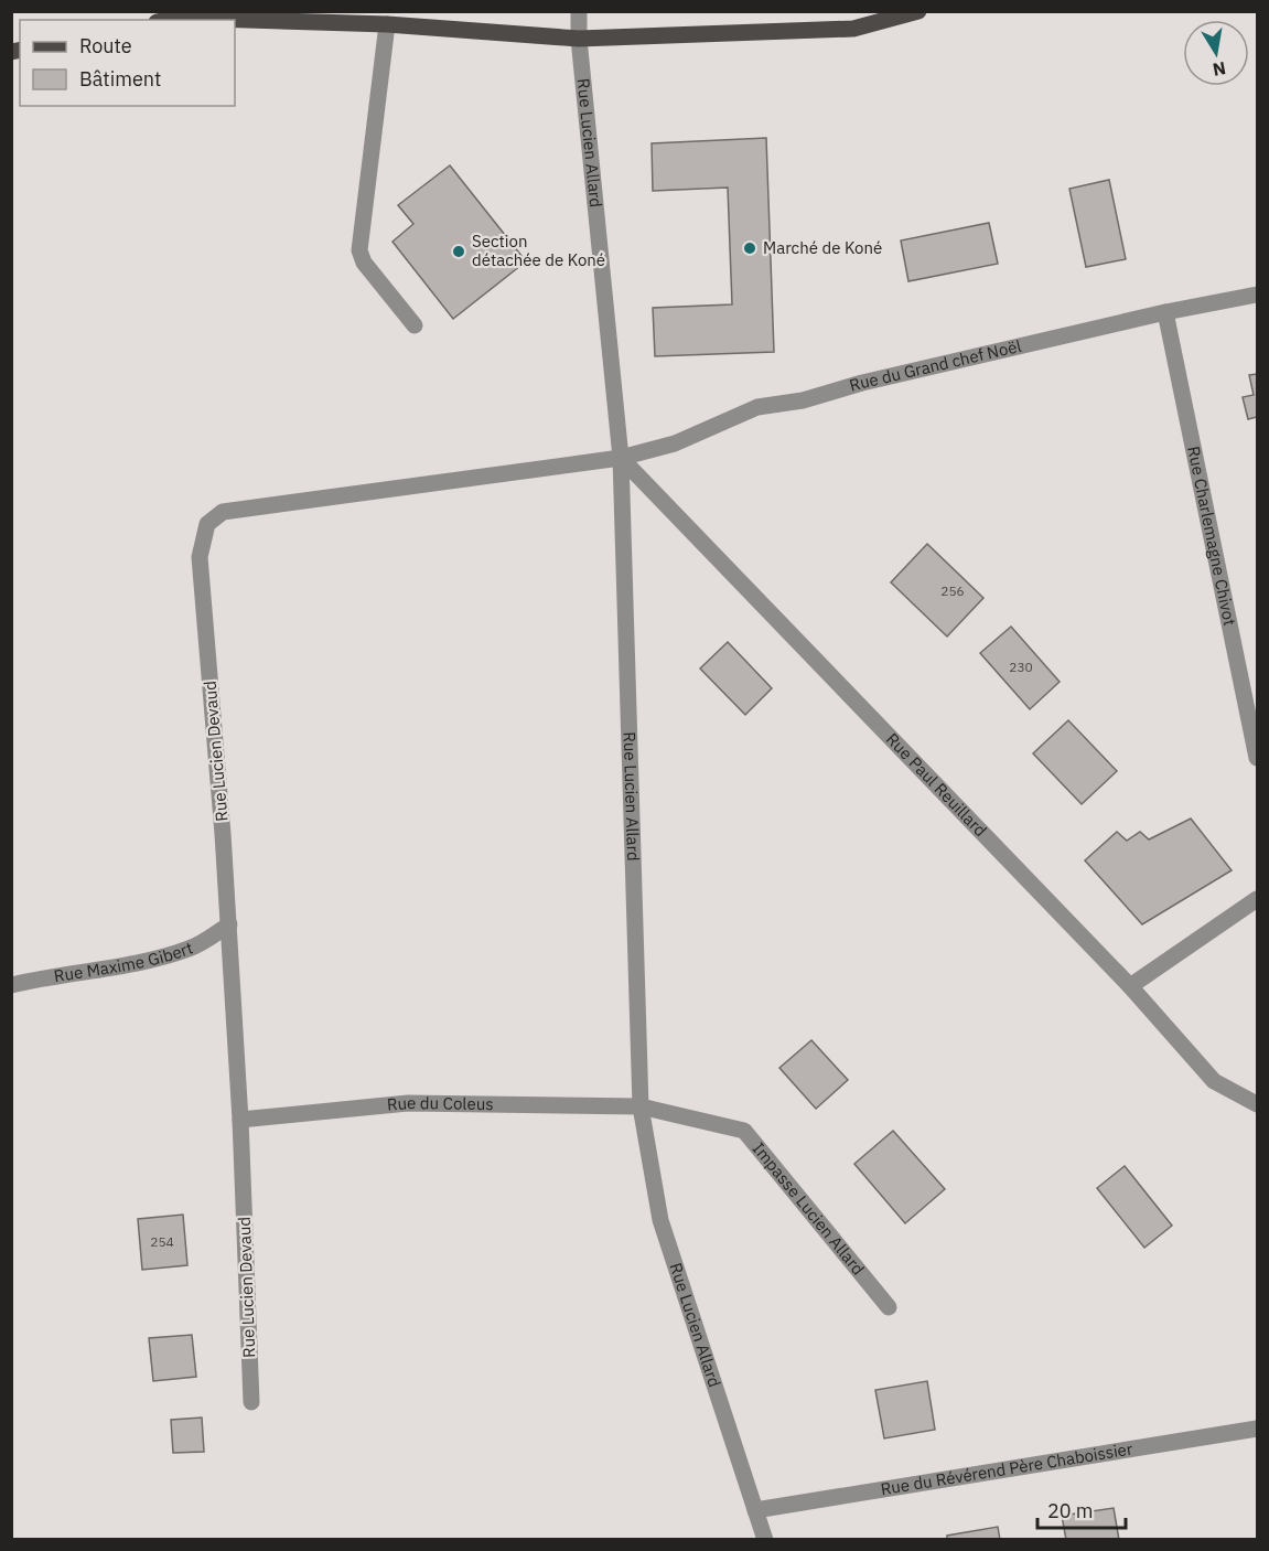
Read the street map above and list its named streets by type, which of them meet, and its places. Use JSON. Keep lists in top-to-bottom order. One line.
{"streets":{"street":["Rue Lucien Allard","Rue du Grand chef Noël","Rue Charlemagne Chivot","Rue Lucien Devaud","Rue Paul Reuillard","Rue Maxime Gibert","Rue du Coleus","Impasse Lucien Allard","Rue du Révérend Père Chaboissier"]},"crossings":[["Rue Lucien Allard","Rue du Grand chef Noël"],["Rue Lucien Allard","Rue Lucien Devaud"],["Rue Lucien Allard","Rue Paul Reuillard"],["Rue Lucien Allard","Rue du Coleus"],["Rue Lucien Allard","Impasse Lucien Allard"],["Rue Lucien Allard","Rue du Révérend Père Chaboissier"],["Rue du Grand chef Noël","Rue Charlemagne Chivot"],["Rue du Grand chef Noël","Rue Lucien Devaud"],["Rue du Grand chef Noël","Rue Paul Reuillard"],["Rue Lucien Devaud","Rue Paul Reuillard"],["Rue Lucien Devaud","Rue Maxime Gibert"],["Rue Lucien Devaud","Rue du Coleus"],["Rue du Coleus","Impasse Lucien Allard"]],"places":["Marché de Koné","Section détachée de Koné"],"house_numbers":["256","230","254"],"legend":["Route","Bâtiment"],"scale_bar":"20 m","north":"bottom"}
